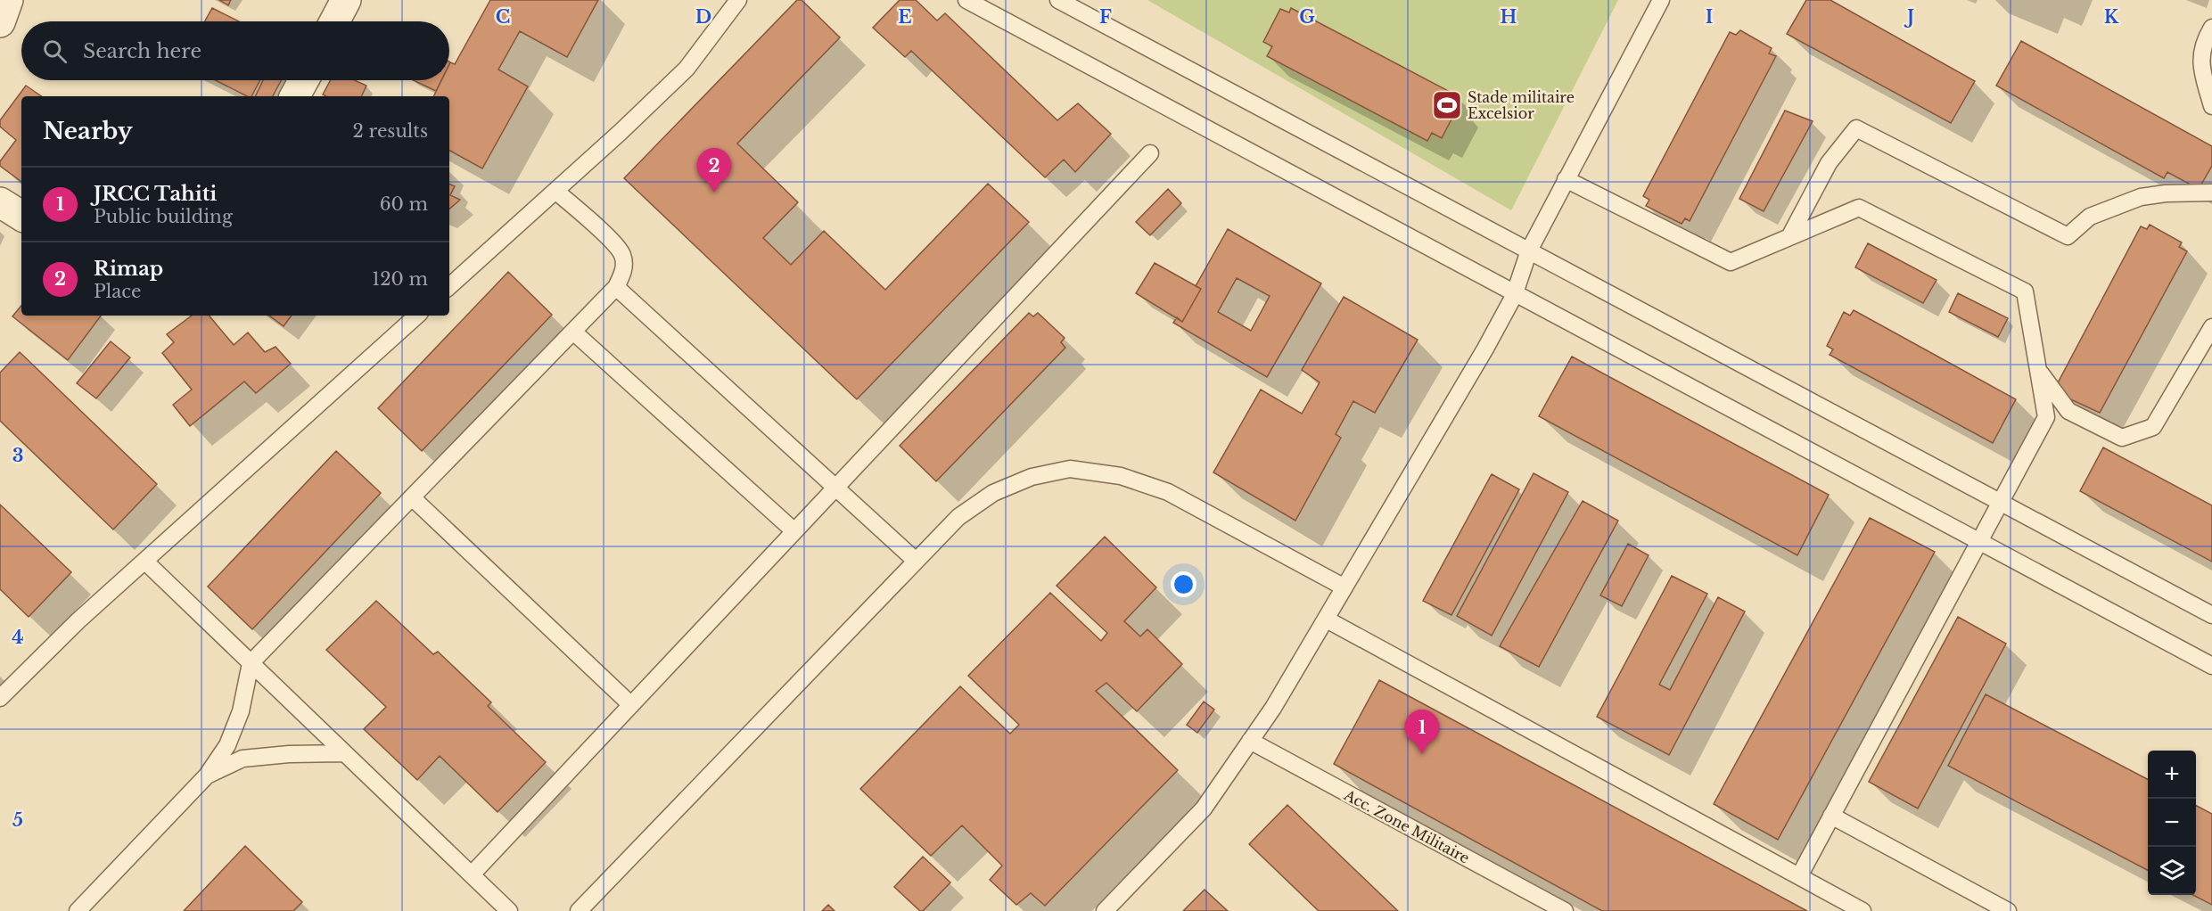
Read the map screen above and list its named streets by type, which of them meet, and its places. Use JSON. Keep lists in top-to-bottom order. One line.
{"streets":{"lane":["Acc. Zone Militaire"]},"places":{"sports":["Stade militaire Excelsior"]},"page":{"search":"Search here","heading":["Nearby","2 results"],"pins":["2","1"],"list":[{"mark":"1","name":"JRCC Tahiti","note":"Public building","value":"60 m"},{"mark":"2","name":"Rimap","note":"Place","value":"120 m"}],"map_buttons":["+","−"]},"grid":{"columns":["C","D","E","F","G","H","I","J","K"],"rows":["3","4","5"]}}
